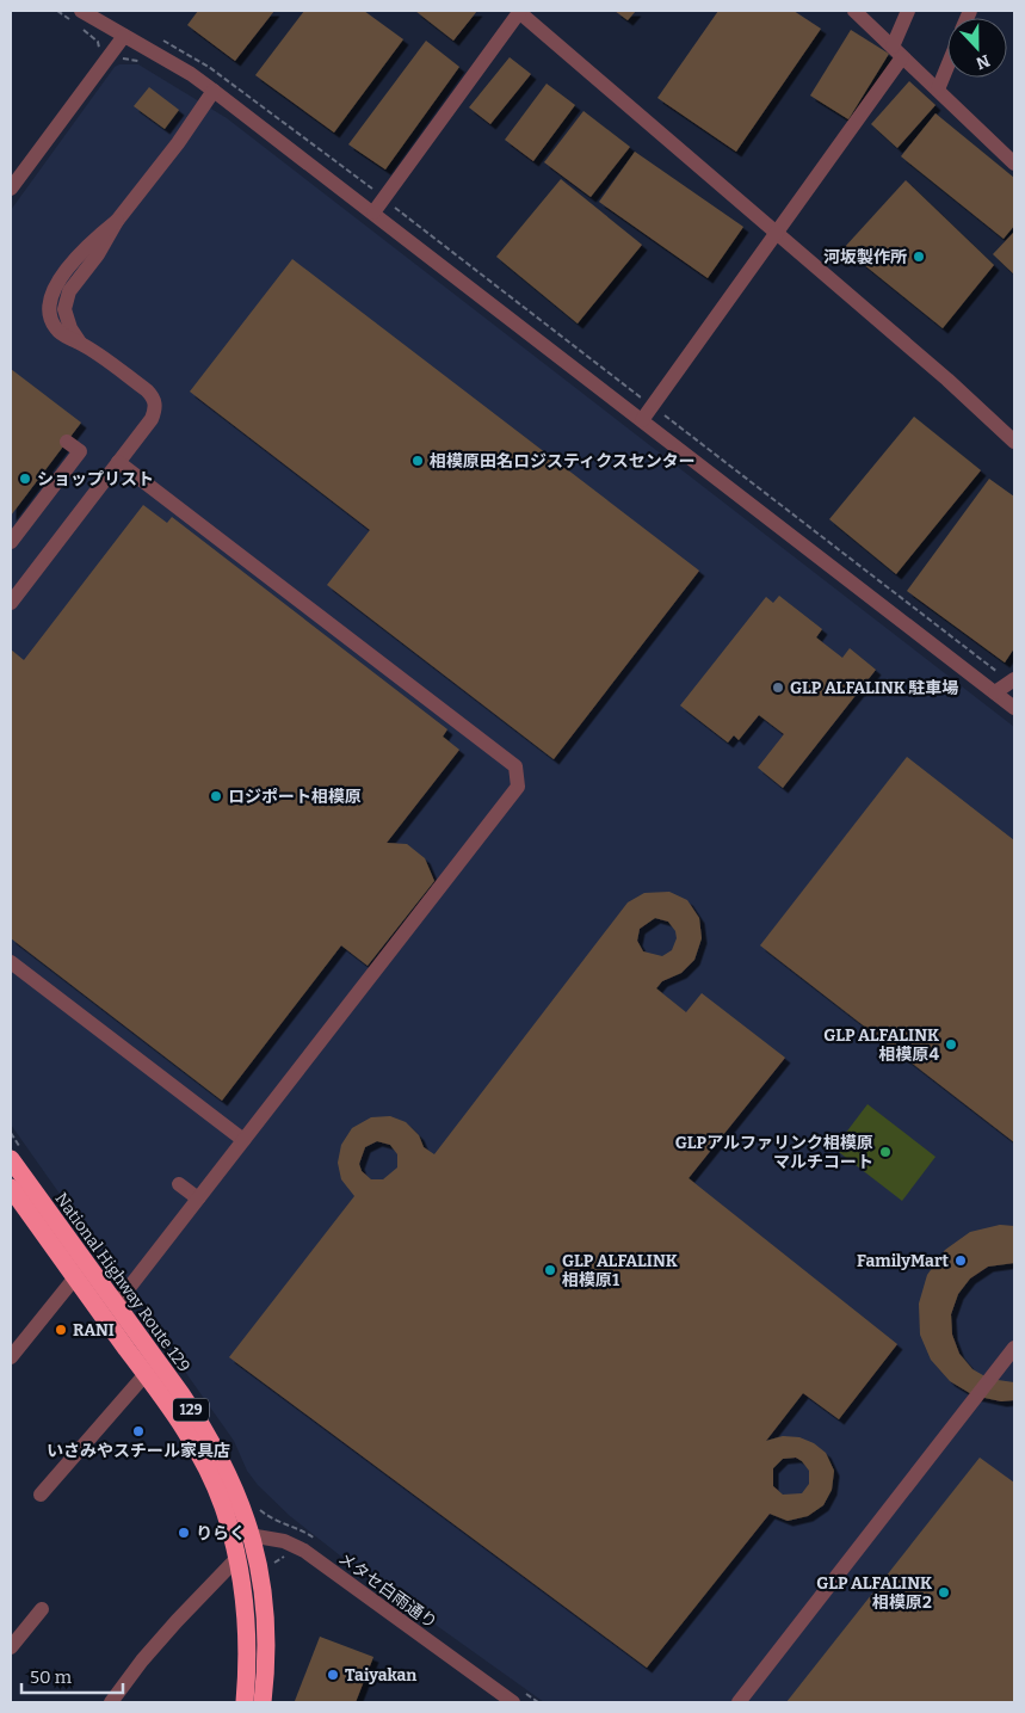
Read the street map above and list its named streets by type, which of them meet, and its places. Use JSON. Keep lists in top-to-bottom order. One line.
{"streets":{"highway":["National Highway Route 129","129"],"street":["メタセ白雨通り"]},"crossings":[["National Highway Route 129","メタセ白雨通り"],["129","メタセ白雨通り"]],"places":["河坂製作所","相模原田名ロジスティクスセンター","ショップリスト","GLP ALFALINK 駐車場","ロジポート相模原","GLP ALFALINK 相模原4","GLPアルファリンク相模原 マルチコート","FamilyMart","GLP ALFALINK 相模原1","RANI","いさみやスチール家具店","りらく","GLP ALFALINK 相模原2","Taiyakan"],"scale_bar":"50 m","north":"bottom"}
